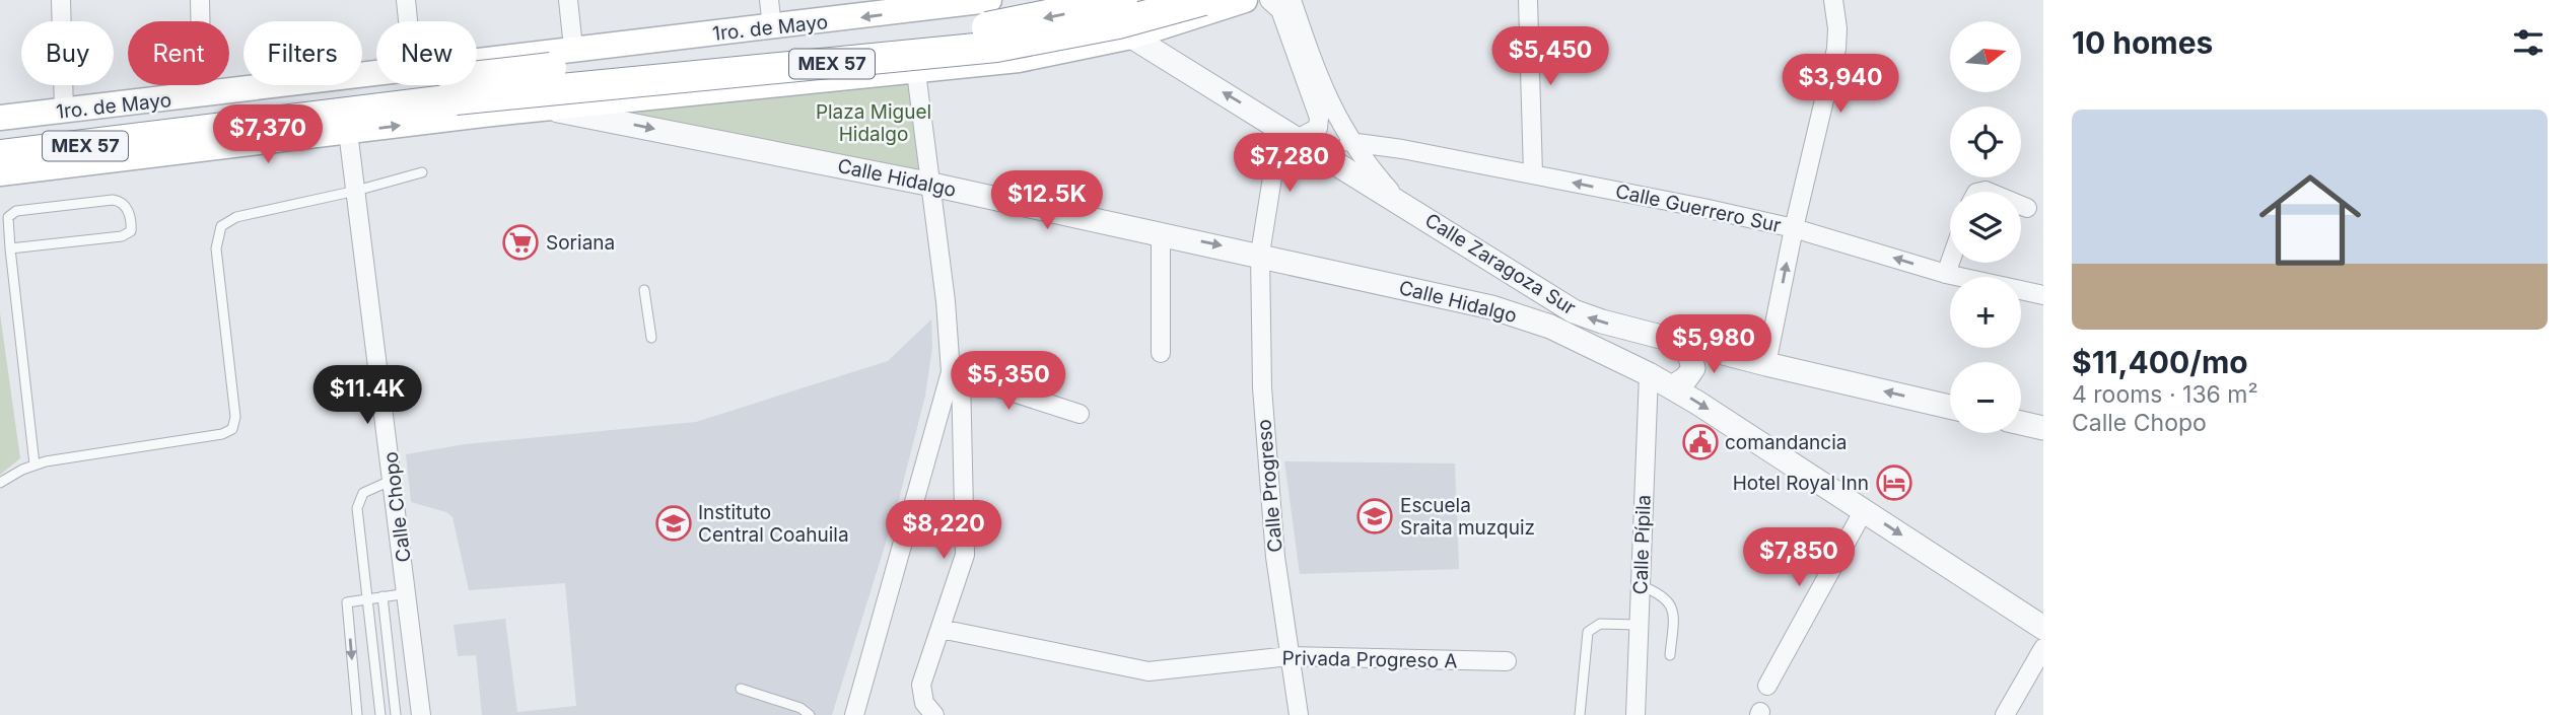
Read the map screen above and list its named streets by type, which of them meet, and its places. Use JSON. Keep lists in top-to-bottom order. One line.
{"streets":{"highway":["MEX 57"],"main road":["1ro. de Mayo"],"street":["Calle Hidalgo","Calle Guerrero Sur","Calle Zaragoza Sur","Calle Progreso","Calle Chopo","Calle Pípila","Privada Progreso A"]},"crossings":[["Calle Hidalgo","Calle Zaragoza Sur"],["Calle Hidalgo","Calle Progreso"],["Calle Hidalgo","Calle Pípila"],["Calle Zaragoza Sur","Calle Progreso"],["Calle Zaragoza Sur","Calle Pípila"],["Calle Progreso","Privada Progreso A"]],"one_way":["Calle Hidalgo","Calle Guerrero Sur"],"parks":["Plaza Miguel Hidalgo"],"places":{"supermarket":["Soriana"],"public building":["comandancia"],"hotel":["Hotel Royal Inn"],"school or university":["Escuela Sraita muzquiz","Instituto Central Coahuila"]},"north":"right","page":{"heading":"10 homes","map_buttons":["+","−"],"chip":["Buy","Rent","Filters","New"],"price":["$5,450","$3,940","$7,370","$7,280","$12.5K","$5,980","$5,350","$11.4K","$8,220","$7,850"],"list":[{"name":"$11,400/mo","note":"4 rooms · 136 m² · Calle Chopo"}]}}
